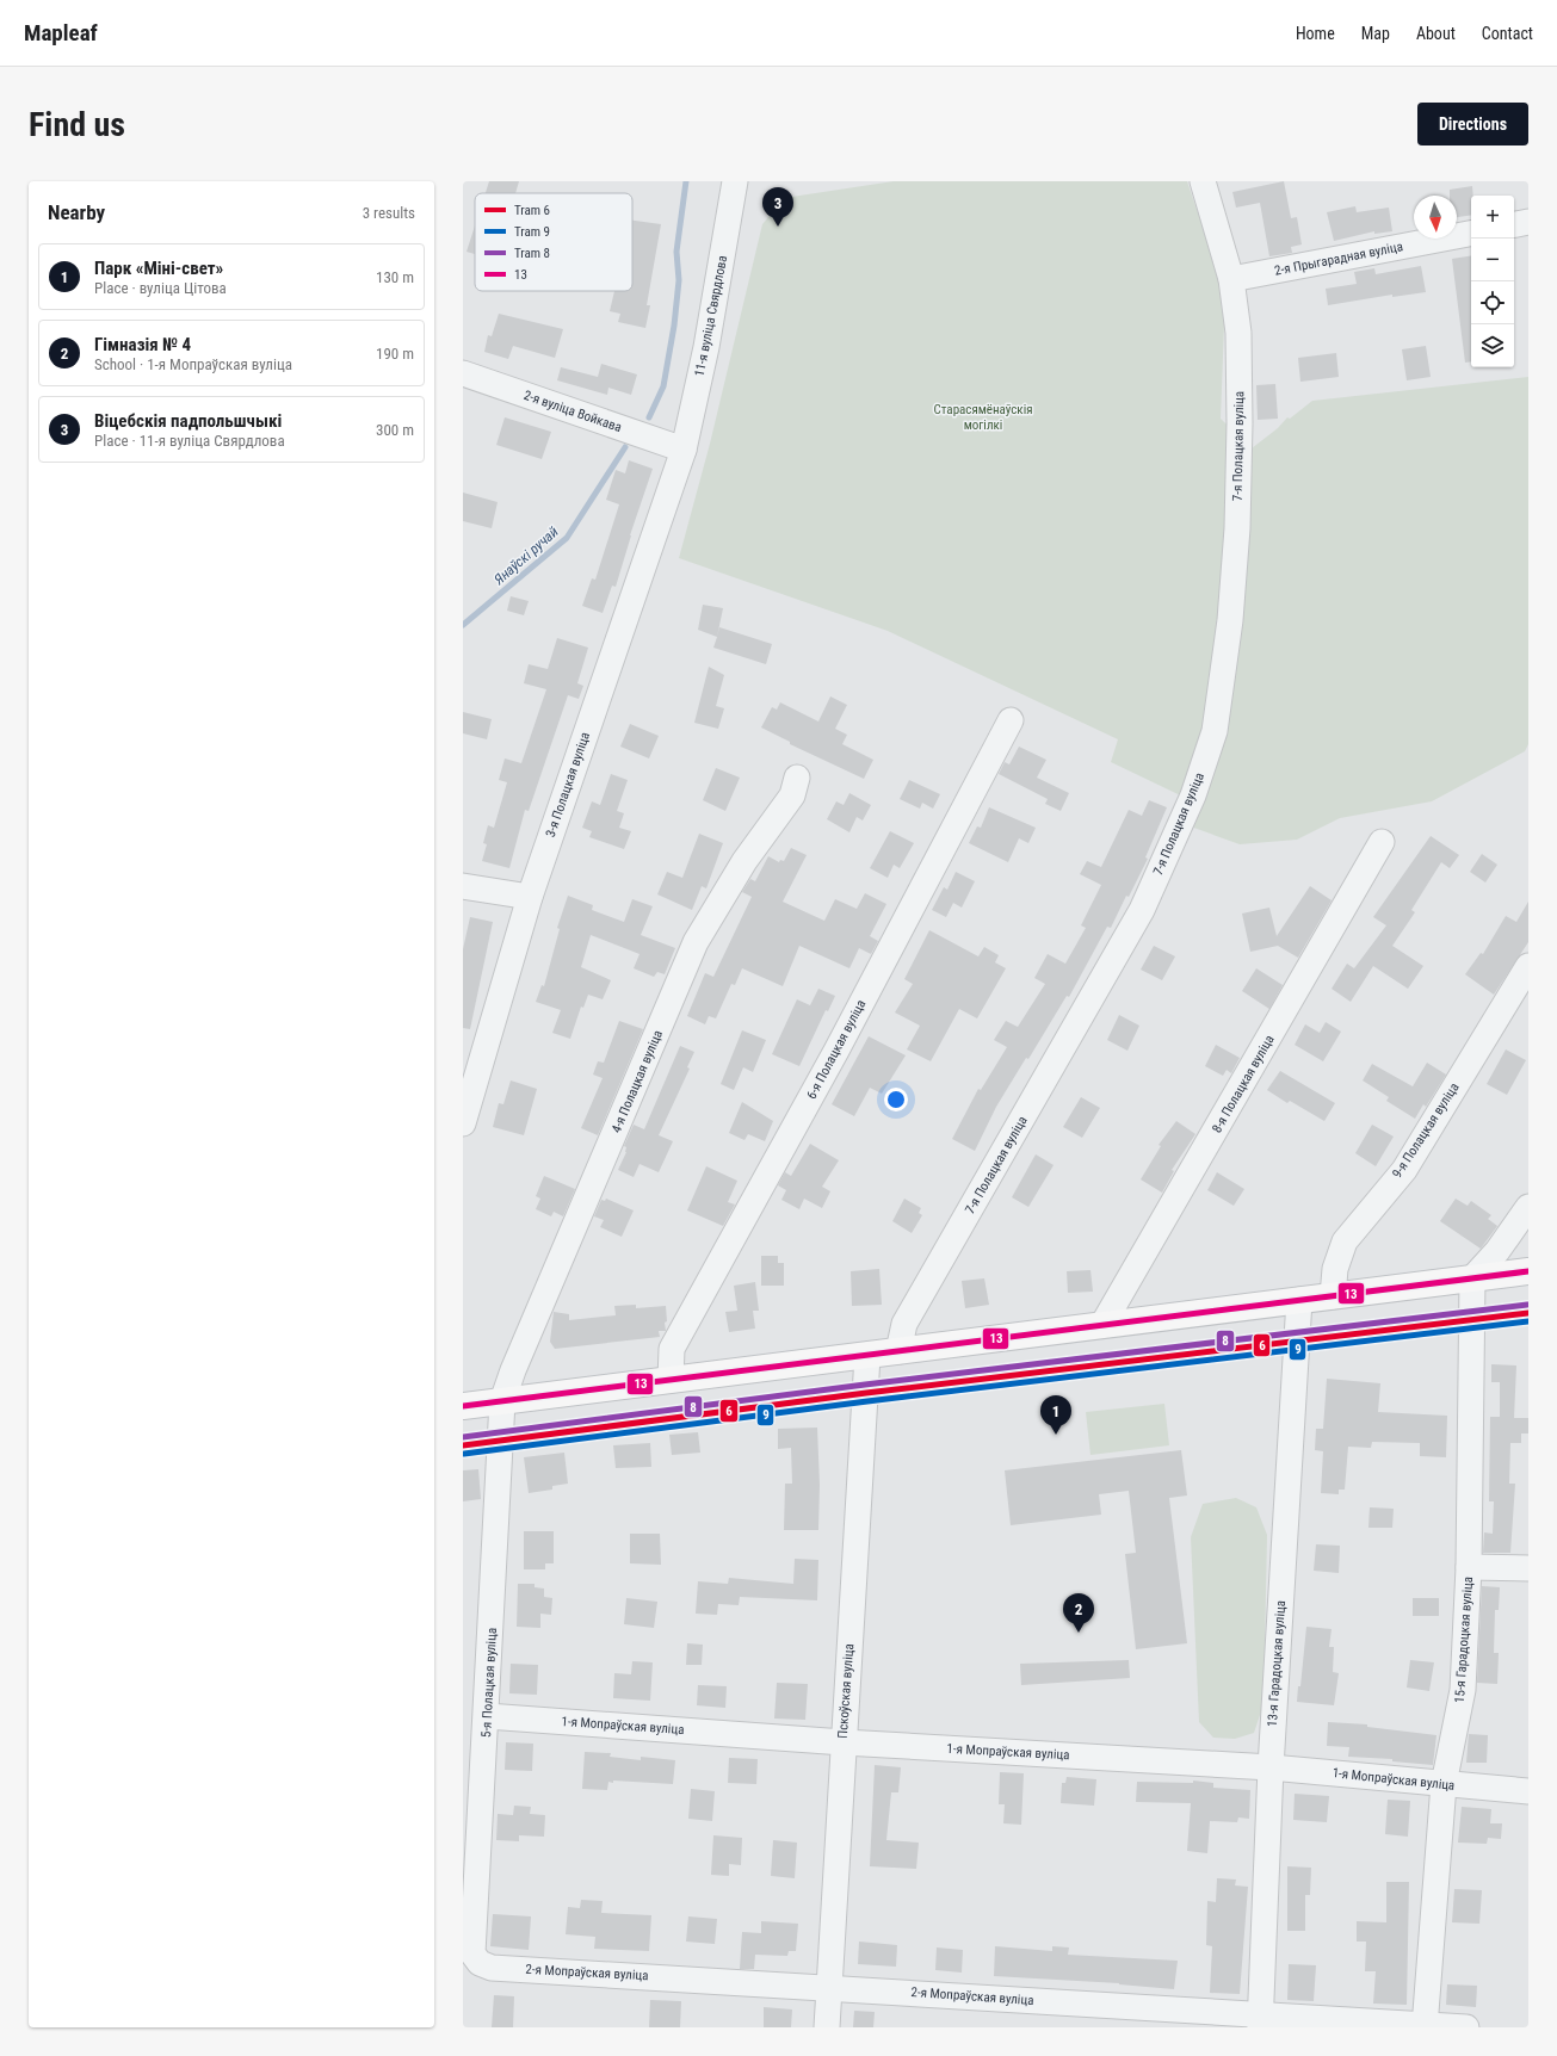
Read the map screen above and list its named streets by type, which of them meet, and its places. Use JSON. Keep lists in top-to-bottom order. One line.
{"streets":{"street":["2-я Прыгарадная вуліца","11-я вуліца Свярдлова","2-я вуліца Войкава","7-я Полацкая вуліца","3-я Полацкая вуліца","6-я Полацкая вуліца","4-я Полацкая вуліца","8-я Полацкая вуліца","9-я Полацкая вуліца","15-я Гарадоцкая вуліца","13-я Гарадоцкая вуліца","5-я Полацкая вуліца","Пскоўская вуліца","1-я Мопраўская вуліца","2-я Мопраўская вуліца"]},"crossings":[["2-я Прыгарадная вуліца","7-я Полацкая вуліца"],["11-я вуліца Свярдлова","2-я вуліца Войкава"],["11-я вуліца Свярдлова","3-я Полацкая вуліца"],["2-я вуліца Войкава","3-я Полацкая вуліца"],["4-я Полацкая вуліца","5-я Полацкая вуліца"],["15-я Гарадоцкая вуліца","1-я Мопраўская вуліца"],["15-я Гарадоцкая вуліца","2-я Мопраўская вуліца"],["13-я Гарадоцкая вуліца","1-я Мопраўская вуліца"],["13-я Гарадоцкая вуліца","2-я Мопраўская вуліца"],["5-я Полацкая вуліца","1-я Мопраўская вуліца"],["5-я Полацкая вуліца","2-я Мопраўская вуліца"],["Пскоўская вуліца","1-я Мопраўская вуліца"],["Пскоўская вуліца","2-я Мопраўская вуліца"]],"water":["Янаўскі ручай"],"parks":["Старасямёнаўскія могілкі"],"lines":["transit line 13","tram line 8","tram line 6","tram line 9"],"legend":["Tram 6","Tram 9","Tram 8","13"],"north":"bottom","page":{"header":"Mapleaf","nav":["Home","Map","About","Contact"],"buttons":"Directions","title":"Find us","heading":["Nearby","3 results"],"pins":["3","1","2"],"map_buttons":["+","−"],"list":[{"mark":"1","name":"Парк «Міні-свет»","note":"Place · вуліца Цітова","value":"130 m"},{"mark":"2","name":"Гімназія № 4","note":"School · 1-я Мопраўская вуліца","value":"190 m"},{"mark":"3","name":"Віцебскія падпольшчыкі","note":"Place · 11-я вуліца Свярдлова","value":"300 m"}]}}
